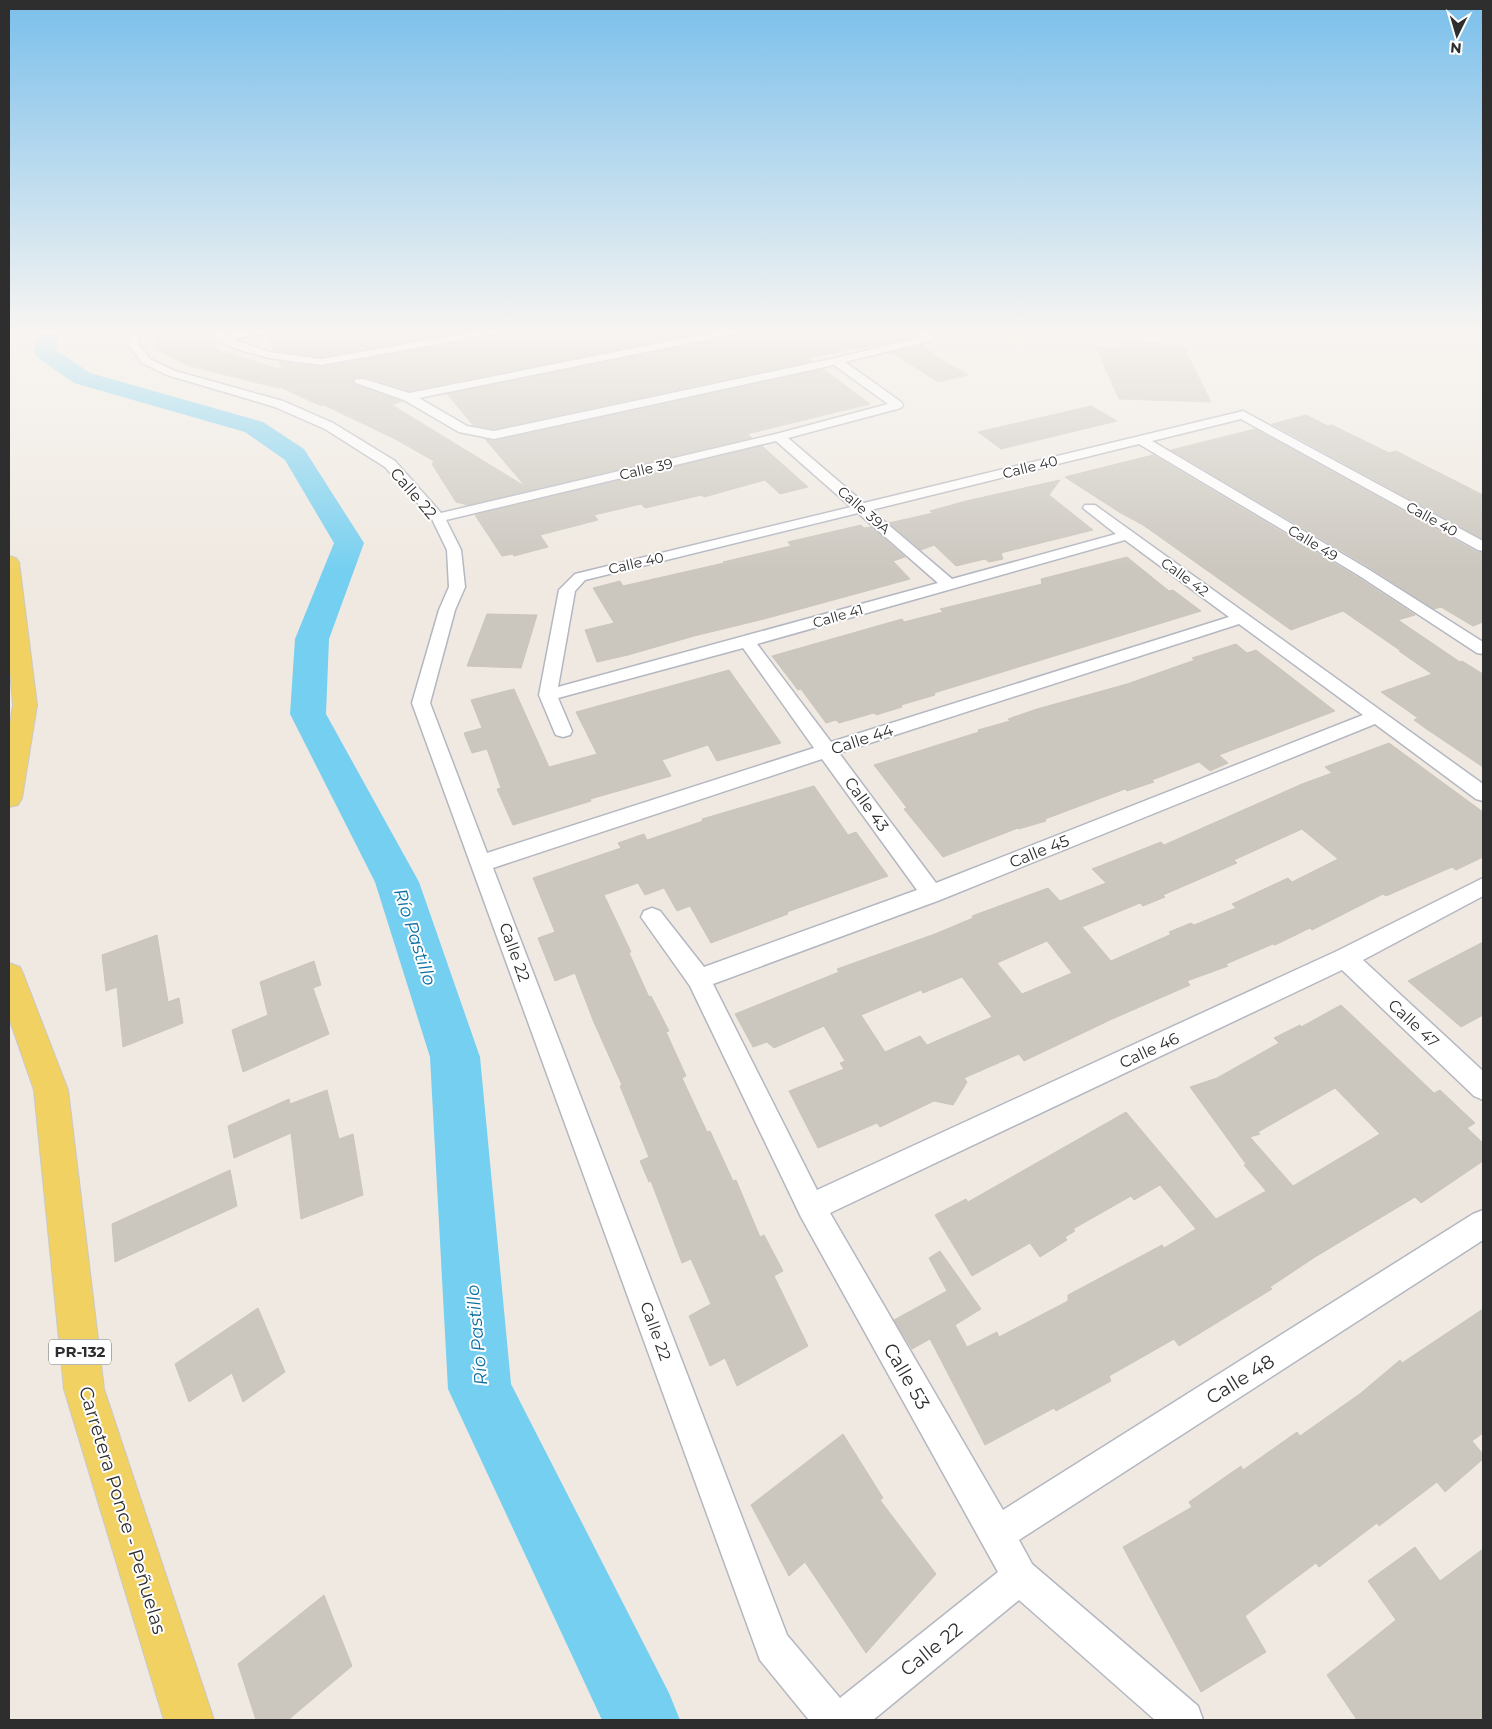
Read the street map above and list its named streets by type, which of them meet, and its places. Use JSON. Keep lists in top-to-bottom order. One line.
{"streets":{"main road":["PR-132","Carretera Ponce - Peñuelas"],"street":["Calle 40","Calle 39","Calle 22","Calle 39A","Calle 49","Calle 42","Calle 41","Calle 44","Calle 43","Calle 45","Calle 47","Calle 46","Calle 53","Calle 48"]},"crossings":[["Calle 40","Calle 39A"],["Calle 40","Calle 49"],["Calle 40","Calle 41"],["Calle 39","Calle 22"],["Calle 39","Calle 39A"],["Calle 22","Calle 44"],["Calle 22","Calle 53"],["Calle 39A","Calle 41"],["Calle 42","Calle 41"],["Calle 42","Calle 44"],["Calle 42","Calle 45"],["Calle 41","Calle 43"],["Calle 44","Calle 43"],["Calle 43","Calle 45"],["Calle 45","Calle 53"],["Calle 47","Calle 46"],["Calle 46","Calle 53"],["Calle 53","Calle 48"]],"water":["Río Pastillo"],"north":"bottom"}
